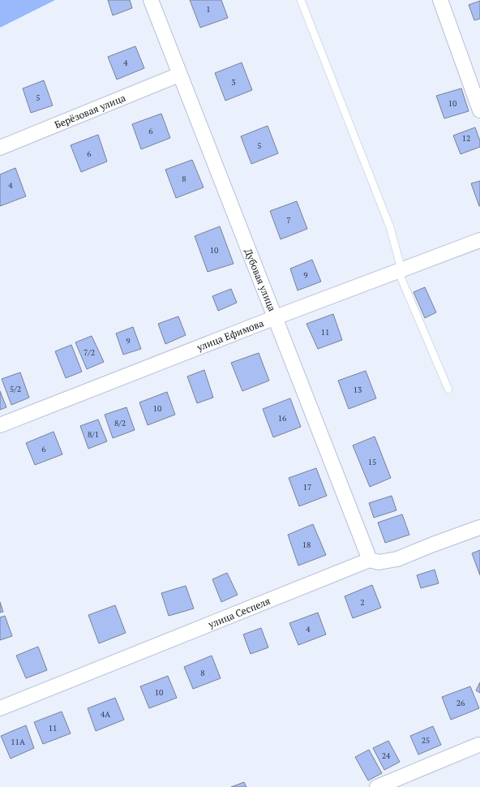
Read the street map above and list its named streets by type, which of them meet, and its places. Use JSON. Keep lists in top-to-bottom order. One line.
{"streets":{"street":["Берёзовая улица","Дубовая улица","улица Ефимова","улица Сеспеля"]},"crossings":[["Берёзовая улица","Дубовая улица"],["Дубовая улица","улица Ефимова"],["Дубовая улица","улица Сеспеля"]],"house_numbers":["1","4","3","5","10","6","12","5","6","8","4","7","10","9","11","9","7/2","5/2","13","10","16","8/2","8/1","6","15","17","18","2","4","8","10","26","4А","11","25","11А","24"]}
